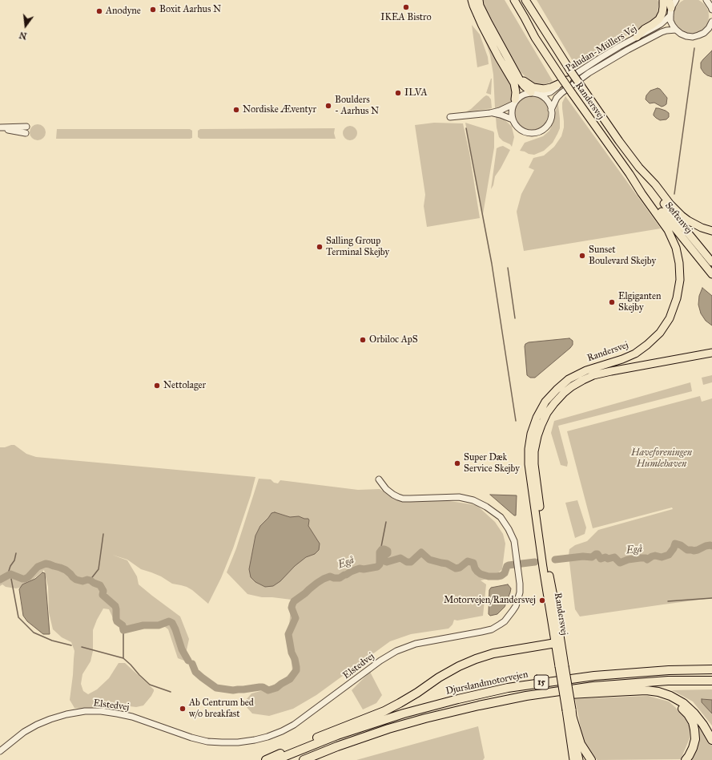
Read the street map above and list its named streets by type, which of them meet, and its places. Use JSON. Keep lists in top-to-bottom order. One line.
{"streets":{"highway":["15","Djurslandmotorvejen"],"main road":["Randersvej","Søftenvej"],"street":["Paludan-Müllers Vej","Elstedvej"]},"crossings":[["Paludan-Müllers Vej","Randersvej"],["Randersvej","Søftenvej"]],"water":["Egå"],"parks":["Haveforeningen Humlehaven"],"places":["IKEA Bistro","Boxit Aarhus N","Anodyne","ILVA","Boulders - Aarhus N","Nordiske Æventyr","Salling Group Terminal Skejby","Sunset Boulevard Skejby","Elgiganten Skejby","Orbiloc ApS","Nettolager","Super Dæk Service Skejby","Motorvejen/Randersvej","Ab Centrum bed w/o breakfast"],"north":"bottom"}
